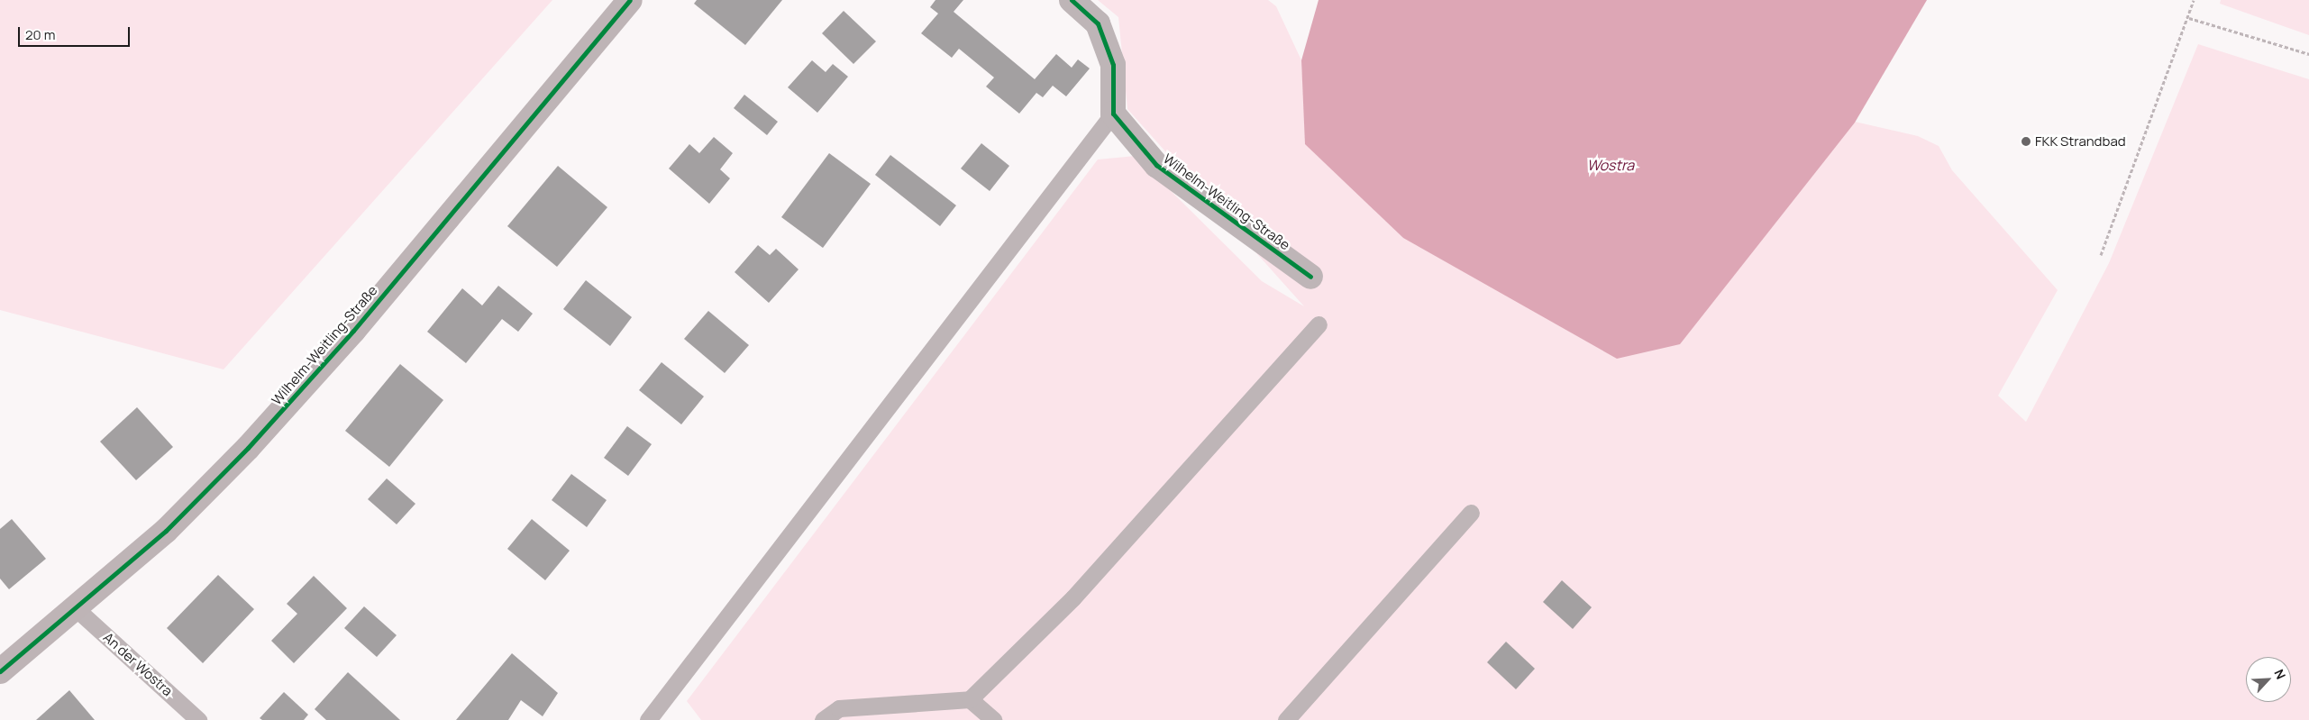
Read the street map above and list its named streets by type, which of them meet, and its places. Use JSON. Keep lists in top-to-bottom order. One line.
{"streets":{"street":["Wilhelm-Weitling-Straße"],"lane":["An der Wostra"]},"crossings":[["Wilhelm-Weitling-Straße","An der Wostra"]],"water":["Wostra"],"places":["FKK Strandbad"],"scale_bar":"20 m","north":"top right"}
